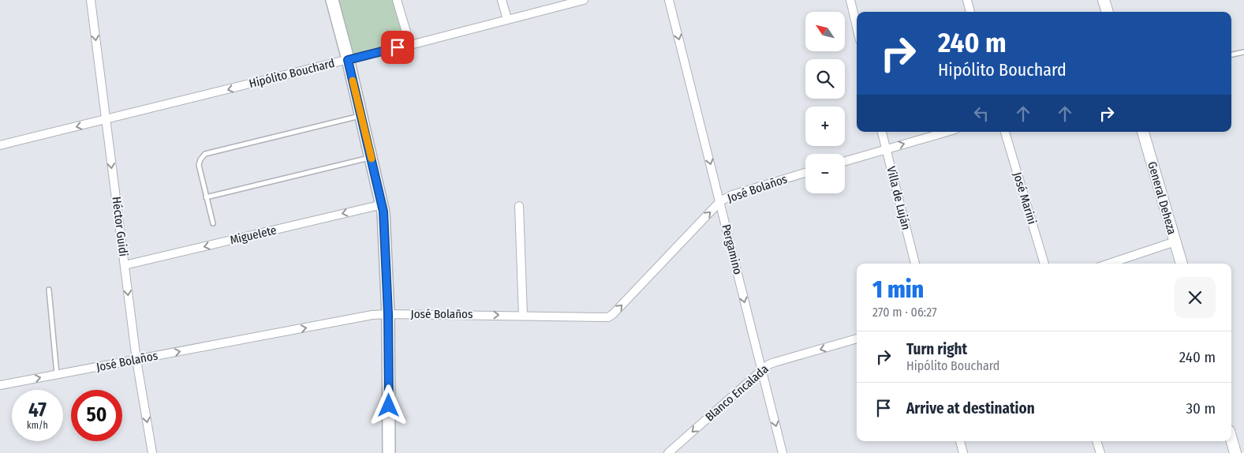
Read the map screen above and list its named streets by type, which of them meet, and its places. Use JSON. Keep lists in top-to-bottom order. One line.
{"streets":{"street":["Hipólito Bouchard","José Bolaños","Villa de Luján","José Marini","General Deheza","Héctor Guidi","Miguelete","Pergamino","Blanco Encalada"]},"crossings":[["Hipólito Bouchard","Héctor Guidi"],["José Bolaños","Héctor Guidi"],["José Bolaños","Pergamino"],["Héctor Guidi","Miguelete"],["Pergamino","Blanco Encalada"]],"one_way":["Hipólito Bouchard","José Bolaños","Héctor Guidi","Miguelete","Pergamino","Blanco Encalada"],"north":"top left","page":{"map_buttons":["+","−"],"turn":["240 m","Hipólito Bouchard"],"heading":["1 min","270 m · 06:27"],"list":[{"name":"Turn right","note":"Hipólito Bouchard","value":"240 m"},{"name":"Arrive at destination","value":"30 m"}],"speed":"47 km/h","limit":"50"}}
